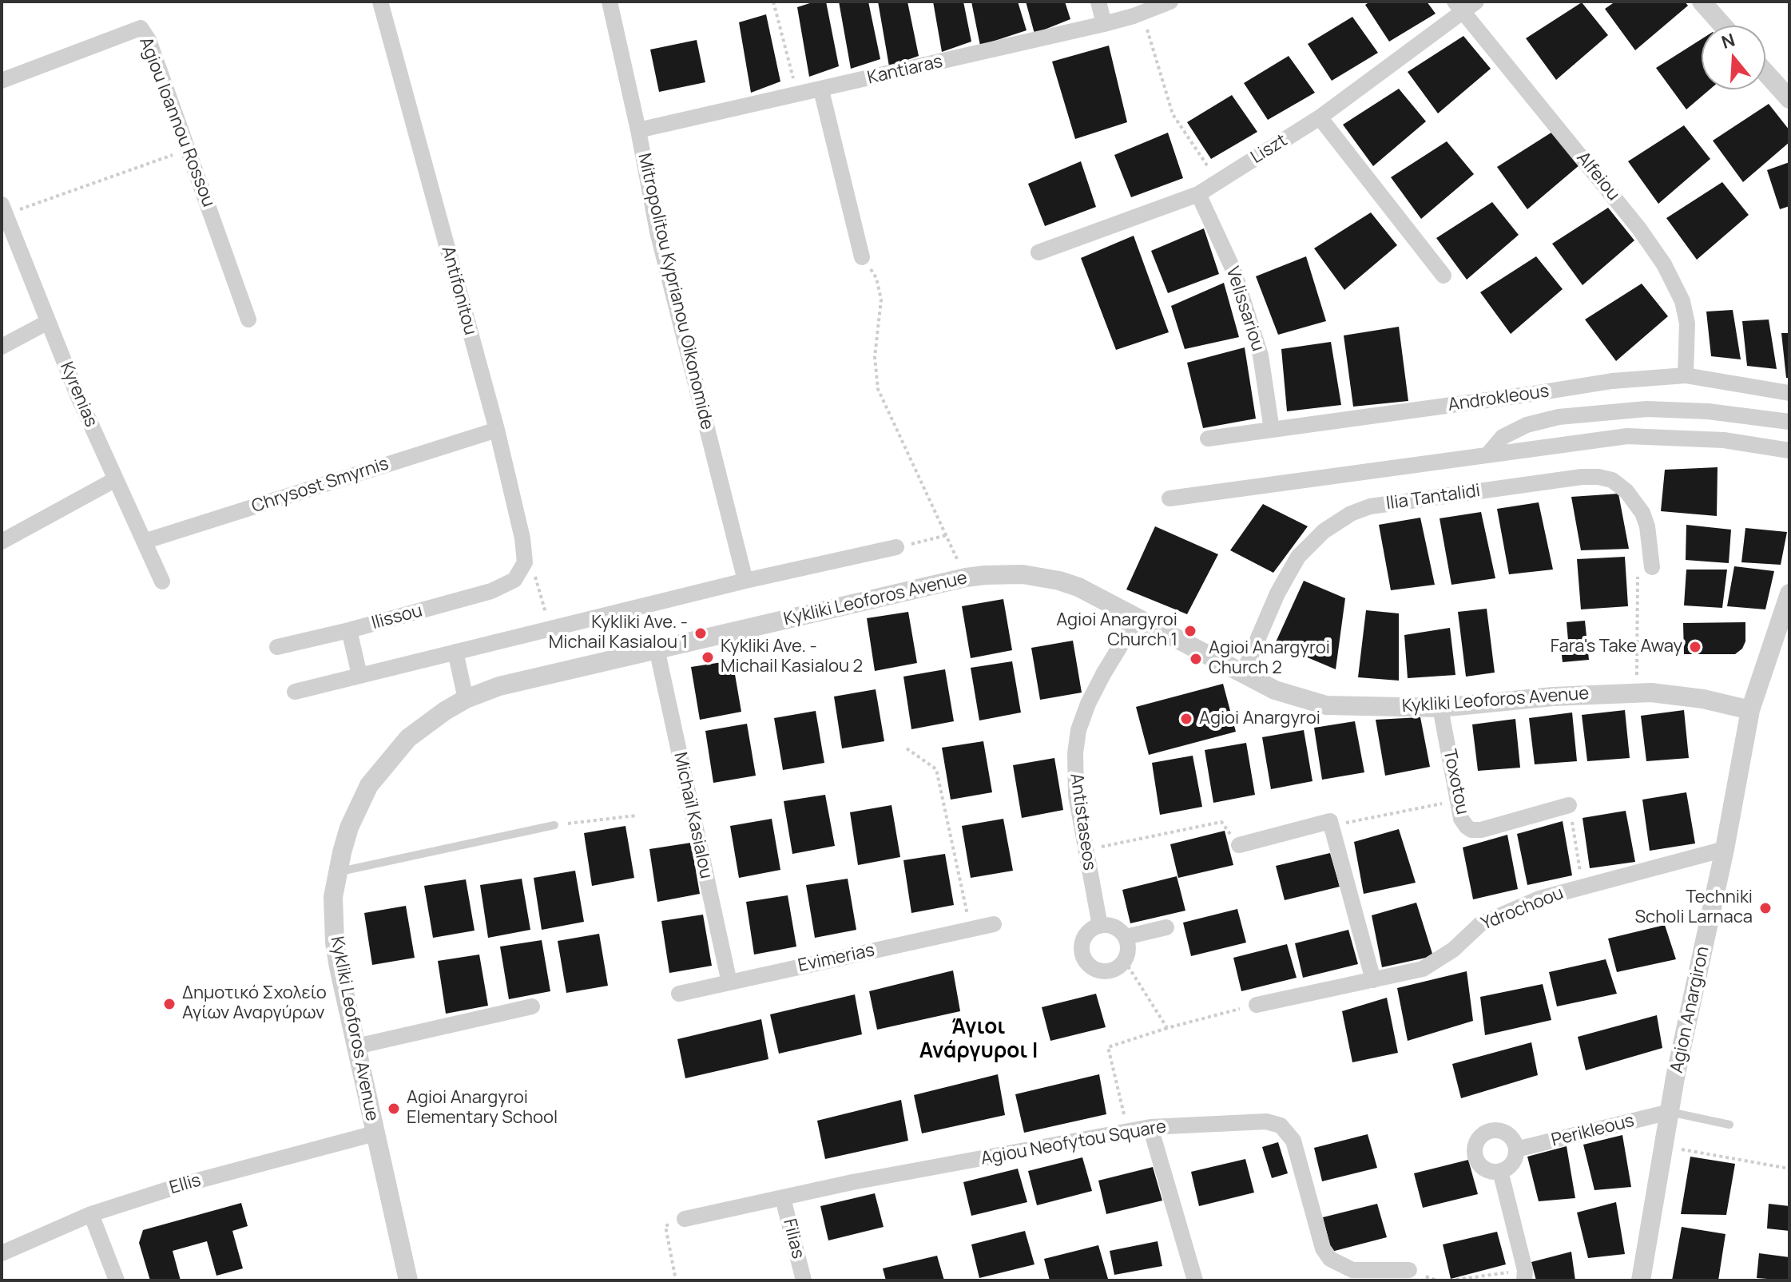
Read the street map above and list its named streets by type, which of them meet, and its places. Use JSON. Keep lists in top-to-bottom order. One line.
{"streets":{"street":["Kantiaras","Agiou Ioannou Rossou","Liszt","Alfeiou","Antifonitou","Mitropolitou Kyprianou Oikonomide","Velissariou","Kyrenias","Androkleous","Chrysost Smyrnis","Ilia Tantalidi","Kykliki Leoforos Avenue","Ilissou","Toxotou","Michaïl Kasialou","Antistaseos","Ydrochoou","Evimerias","Agion Anargiron","Perikleous","Agiou Neofytou Square","Ellis","Filias"]},"crossings":[["Kantiaras","Mitropolitou Kyprianou Oikonomide"],["Liszt","Alfeiou"],["Liszt","Velissariou"],["Alfeiou","Androkleous"],["Antifonitou","Chrysost Smyrnis"],["Antifonitou","Ilissou"],["Velissariou","Androkleous"],["Kyrenias","Chrysost Smyrnis"],["Ilia Tantalidi","Kykliki Leoforos Avenue"],["Kykliki Leoforos Avenue","Toxotou"],["Kykliki Leoforos Avenue","Michaïl Kasialou"],["Kykliki Leoforos Avenue","Antistaseos"],["Kykliki Leoforos Avenue","Agion Anargiron"],["Kykliki Leoforos Avenue","Ellis"],["Michaïl Kasialou","Evimerias"],["Ydrochoou","Agion Anargiron"],["Agion Anargiron","Perikleous"],["Agiou Neofytou Square","Filias"]],"districts":["Άγιοι Ανάργυροι Ι"],"places":["Agioi Anargyroi Church 1","Kykliki Ave. - Michail Kasialou 1","Fara's Take Away","Kykliki Ave. - Michail Kasialou 2","Agioi Anargyroi Church 2","Agioi Anargyroi","Techniki Scholi Larnaca","Δημοτικό Σχολείο Αγίων Αναργύρων","Agioi Anargyroi Elementary School"],"north":"top"}
